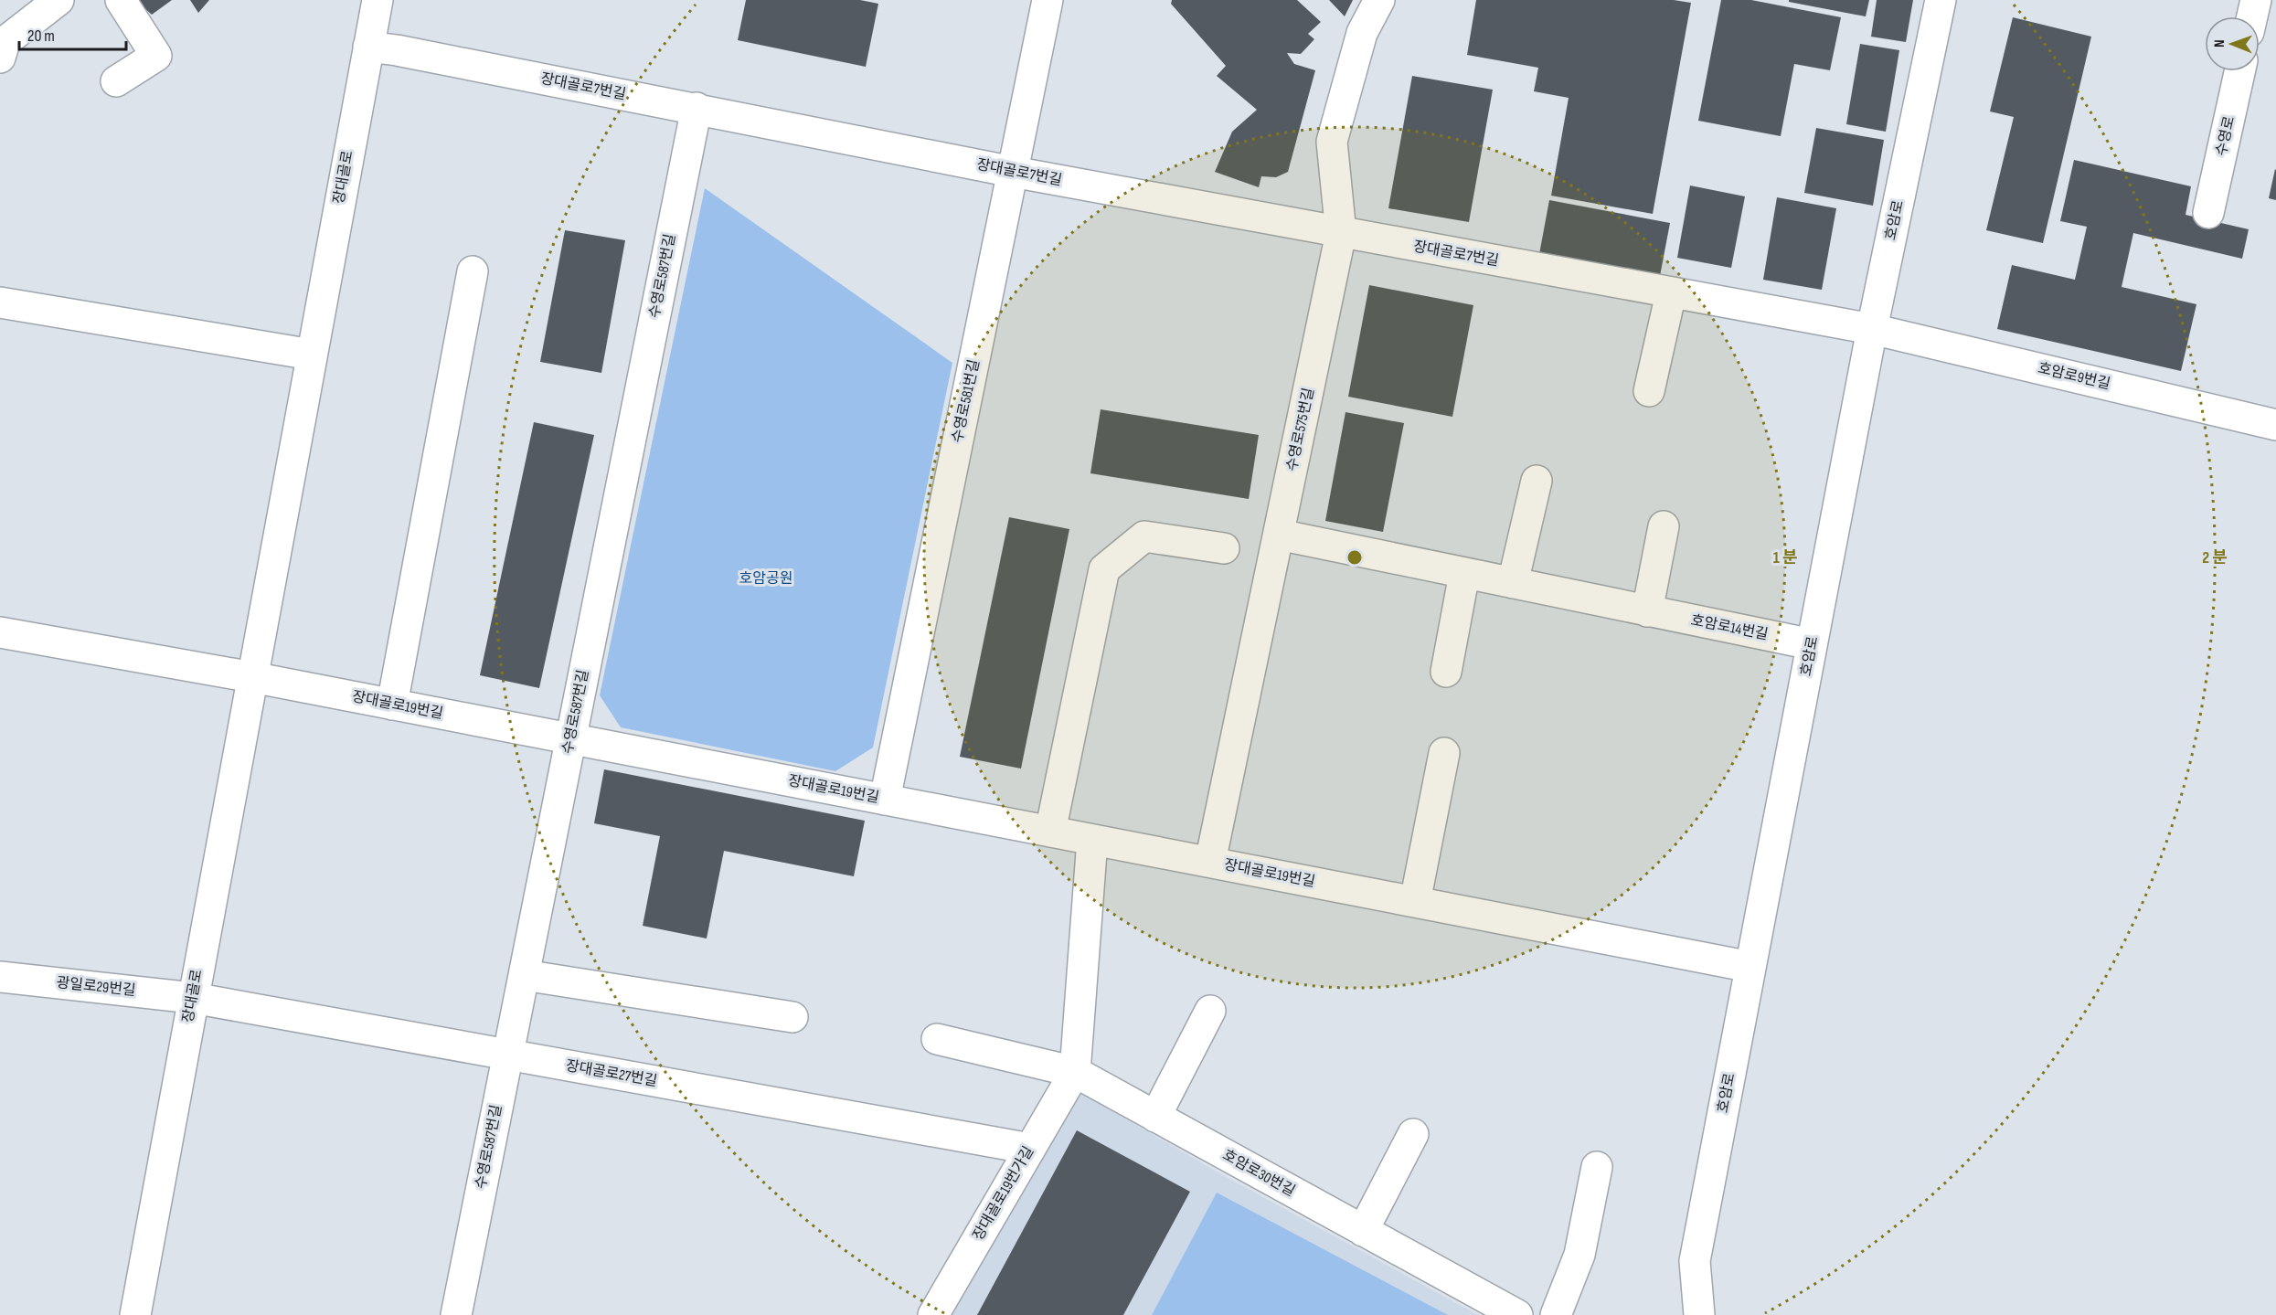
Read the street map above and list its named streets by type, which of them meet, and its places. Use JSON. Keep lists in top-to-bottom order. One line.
{"streets":{"street":["장대골로7번길","수영로","장대골로","호암로","수영로587번길","호암로9번길","수영로581번길","수영로575번길","호암로14번길","장대골로19번길","광일로29번길","장대골로27번길","호암로30번길","장대골로19번가길"]},"crossings":[["장대골로7번길","장대골로"],["장대골로7번길","호암로"],["장대골로7번길","수영로587번길"],["장대골로7번길","호암로9번길"],["장대골로7번길","수영로581번길"],["장대골로7번길","수영로575번길"],["장대골로","장대골로19번길"],["장대골로","광일로29번길"],["장대골로","장대골로27번길"],["호암로","호암로9번길"],["호암로","호암로14번길"],["호암로","장대골로19번길"],["수영로587번길","장대골로19번길"],["수영로587번길","장대골로27번길"],["수영로581번길","장대골로19번길"],["수영로575번길","호암로14번길"],["수영로575번길","장대골로19번길"],["장대골로19번길","장대골로19번가길"],["광일로29번길","장대골로27번길"],["장대골로27번길","장대골로19번가길"],["호암로30번길","장대골로19번가길"]],"parks":["호암공원"],"scale_bar":"20 m","north":"left","rings":["1 분","2 분"]}
